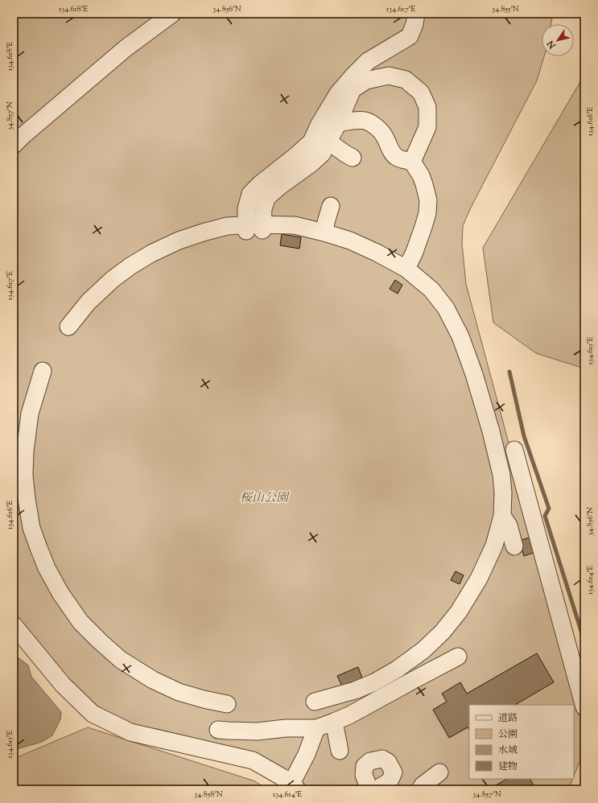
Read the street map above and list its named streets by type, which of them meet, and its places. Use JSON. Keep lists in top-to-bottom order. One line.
{"parks":["桜山公園"],"legend":["道路","公園","水域","建物"],"north":"bottom left","coordinates":["134.618°E","34.856°N","134.617°E","34.855°N","34.857°N","134.616°E","134.615°E","134.614°E","34.858°N"]}
